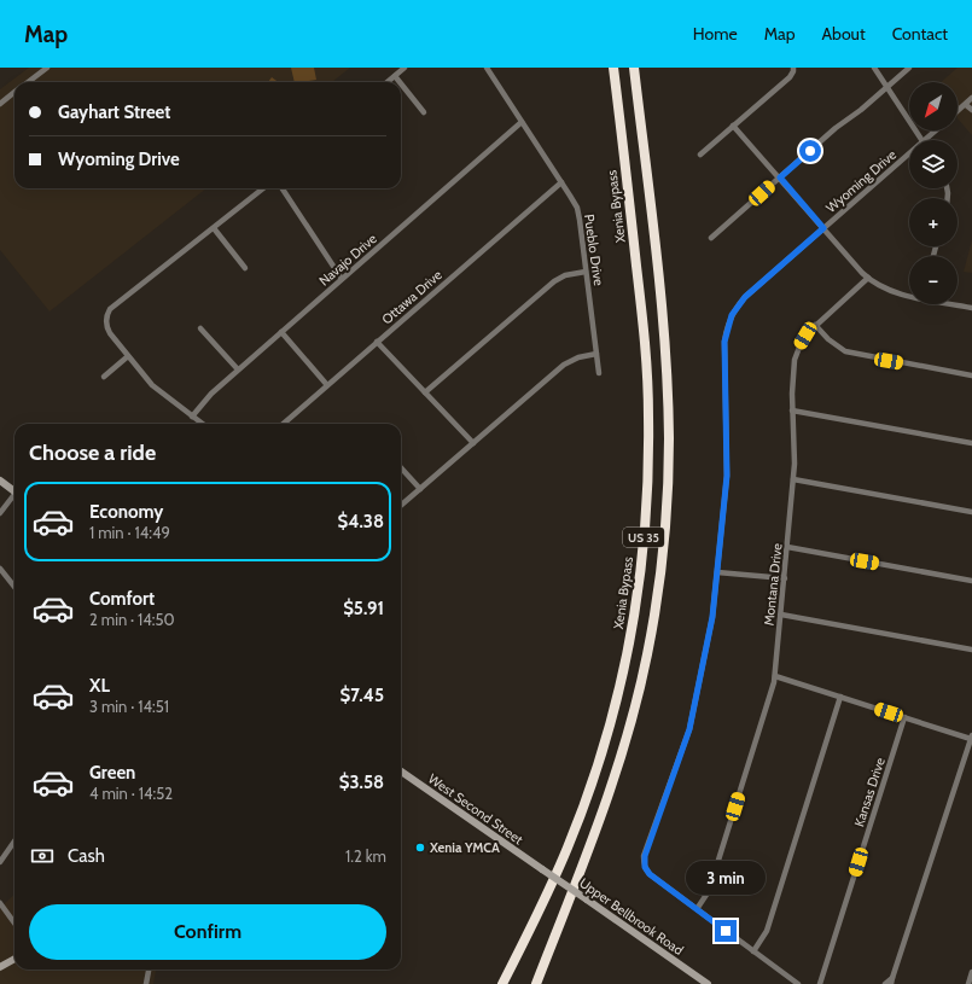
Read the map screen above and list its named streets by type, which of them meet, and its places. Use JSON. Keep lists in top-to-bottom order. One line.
{"streets":{"highway":["Xenia Bypass","US 35"],"main road":["West Second Street","Upper Bellbrook Road"],"street":["Wyoming Drive","Pueblo Drive","Navajo Drive","Ottawa Drive","Montana Drive","Kansas Drive"]},"crossings":[["Wyoming Drive","Montana Drive"],["Pueblo Drive","Navajo Drive"],["Pueblo Drive","Ottawa Drive"],["West Second Street","Upper Bellbrook Road"]],"places":["Xenia YMCA"],"north":"bottom left","page":{"header":"Map","nav":["Home","Map","About","Contact"],"map_buttons":["+","−"],"banner":["Gayhart Street","Wyoming Drive"],"heading":"Choose a ride","list":[{"name":"Economy","note":"1 min · 14:49","value":"$4.38"},{"name":"Comfort","note":"2 min · 14:50","value":"$5.91"},{"name":"XL","note":"3 min · 14:51","value":"$7.45"},{"name":"Green","note":"4 min · 14:52","value":"$3.58"}],"pay":["Cash","1.2 km"],"bubble":"3 min","buttons":"Confirm"}}
